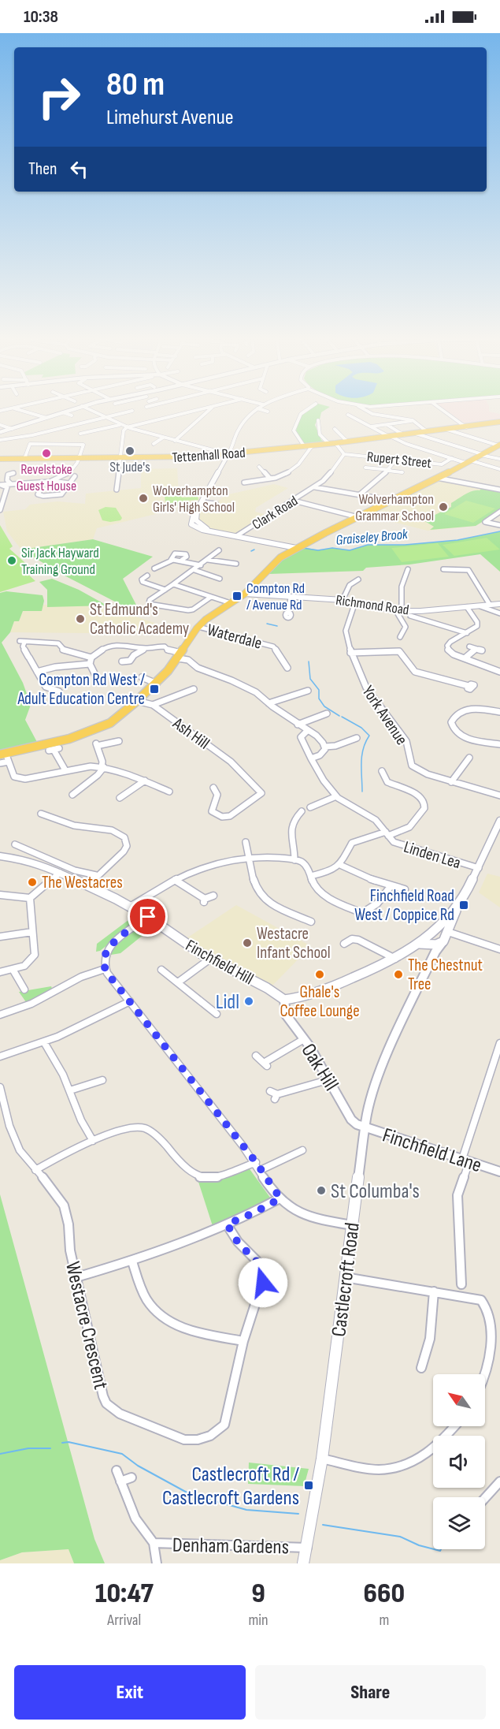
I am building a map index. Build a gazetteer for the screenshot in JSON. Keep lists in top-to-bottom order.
{
  "streets": {
    "highway": ["Tettenhall Road"],
    "main road": ["Finchfield Hill"],
    "street": [
      "Rupert Street",
      "Clark Road",
      "Richmond Road",
      "Waterdale",
      "York Avenue",
      "Ash Hill",
      "Linden Lea",
      "Oak Hill",
      "Finchfield Lane",
      "Castlecroft Road",
      "Westacre Crescent",
      "Denham Gardens"
    ]
  },
  "crossings": [
    ["Rupert Street", "Clark Road"],
    ["Richmond Road", "York Avenue"],
    ["Finchfield Hill", "Oak Hill"],
    ["Oak Hill", "Finchfield Lane"],
    ["Oak Hill", "Castlecroft Road"],
    ["Finchfield Lane", "Castlecroft Road"],
    ["Castlecroft Road", "Denham Gardens"]
  ],
  "water": ["Graiseley Brook"],
  "places": {
    "other": [
      "St Jude's",
      "Revelstoke Guest House",
      "Wolverhampton Girls' High School",
      "Wolverhampton Grammar School",
      "Sir Jack Hayward Training Ground",
      "St Edmund's Catholic Academy",
      "The Westacres",
      "Westacre Infant School",
      "Ghale's Coffee Lounge",
      "The Chestnut Tree",
      "Lidl",
      "St Columba's"
    ],
    "transit": [
      "Compton Rd / Avenue Rd",
      "Compton Rd West / Adult Education Centre",
      "Finchfield Road West / Coppice Rd",
      "Castlecroft Rd / Castlecroft Gardens"
    ]
  },
  "north": "top left",
  "page": {
    "status": "10:38",
    "turn": ["80 m", "Limehurst Avenue"],
    "then": "Then",
    "eta": [
      "10:47",
      "Arrival",
      "9",
      "min",
      "660",
      "m"
    ],
    "buttons": ["Exit", "Share"]
  }
}
